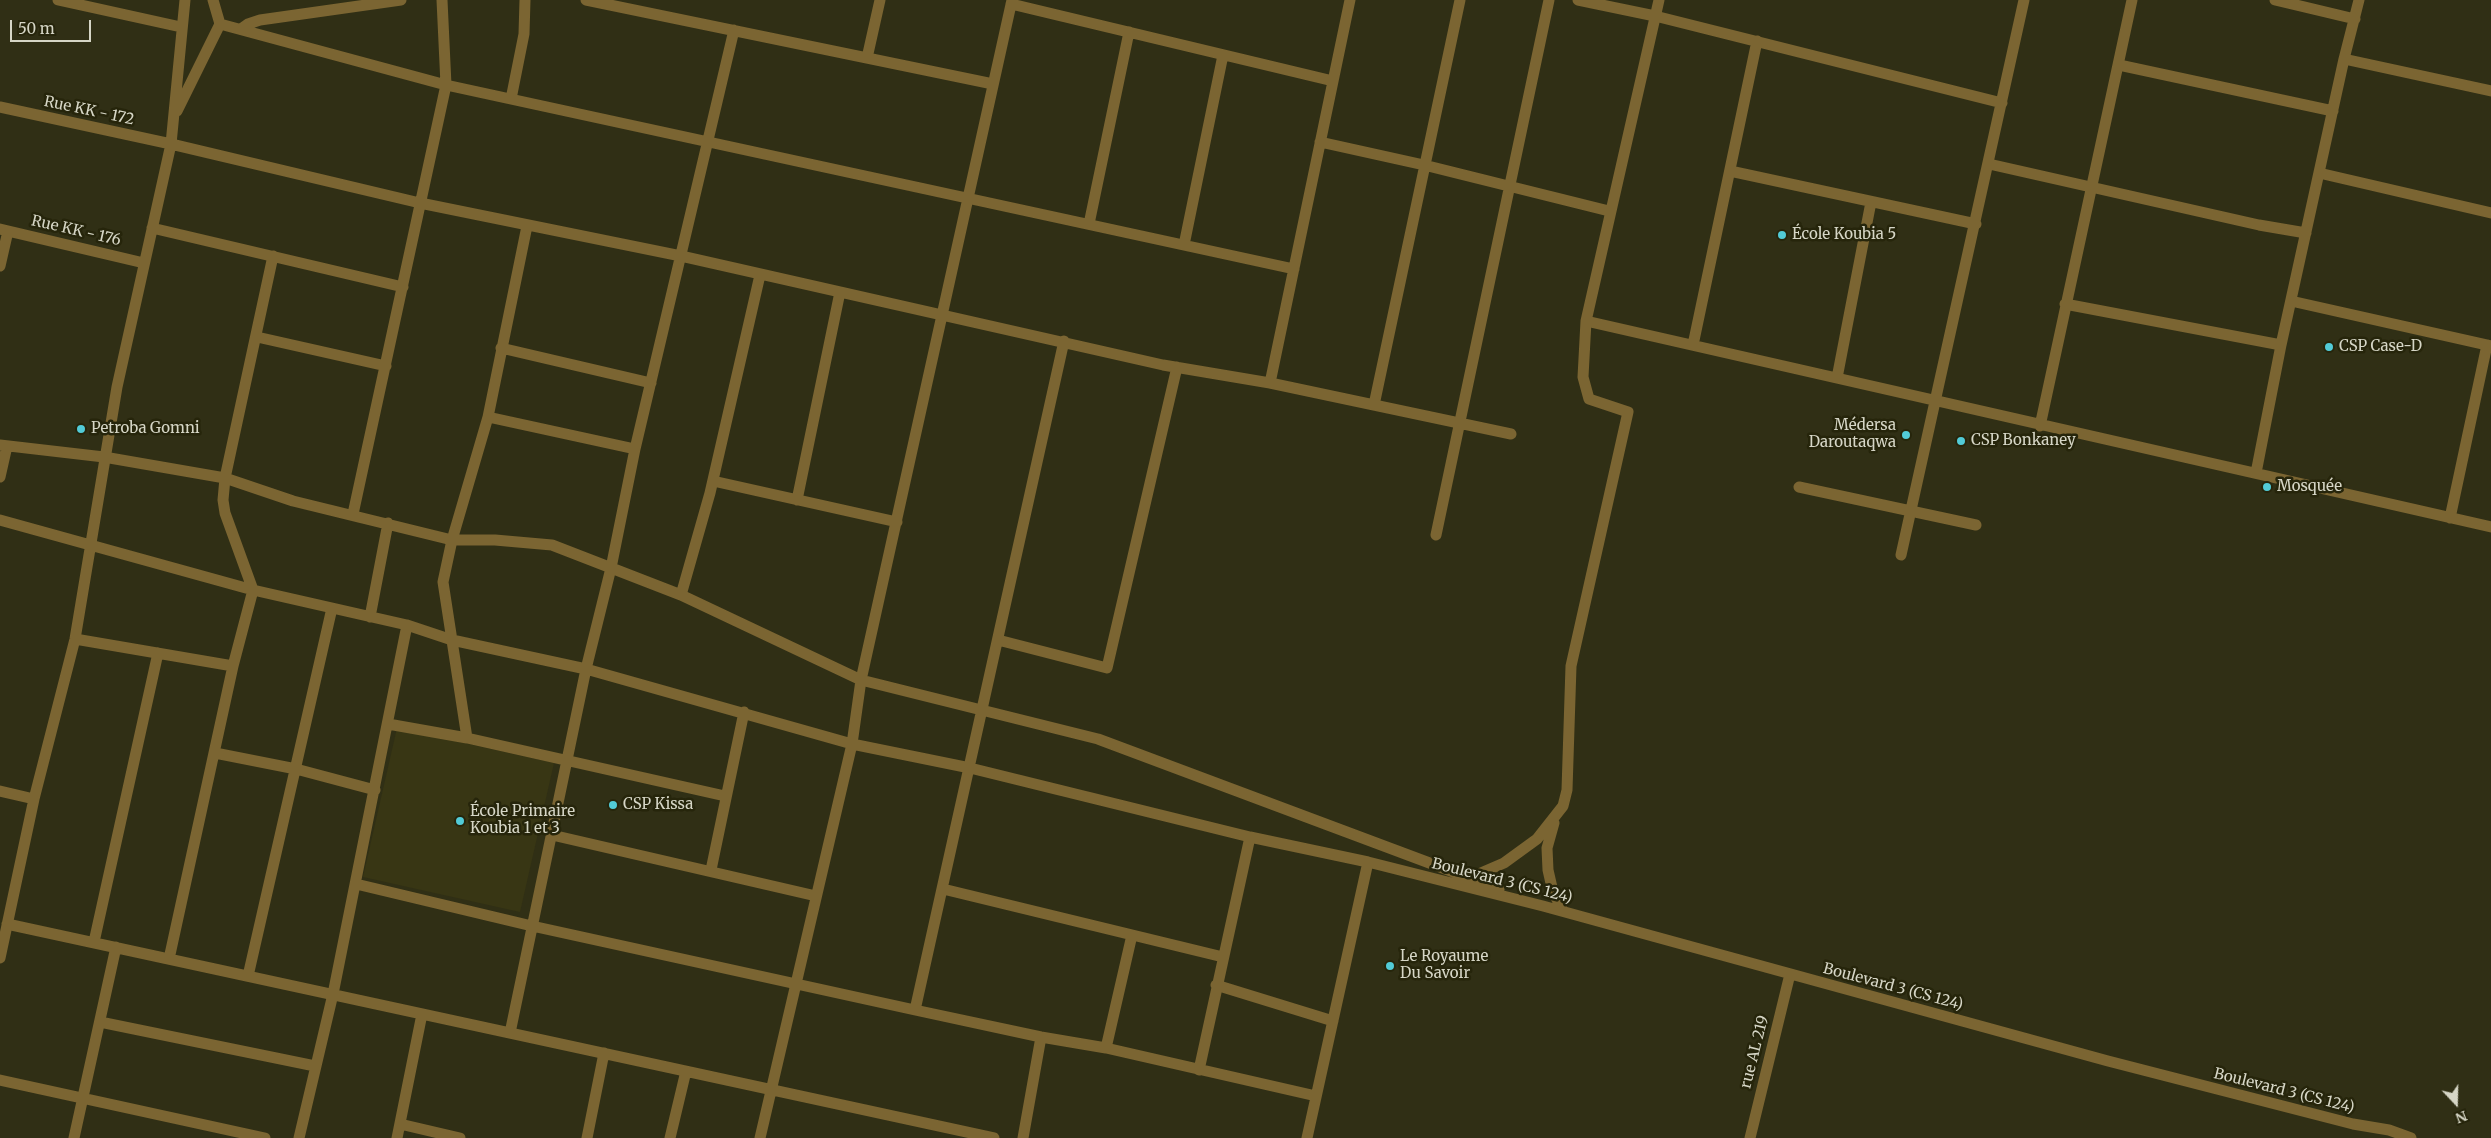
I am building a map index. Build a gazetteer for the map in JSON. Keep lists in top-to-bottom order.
{
  "streets": {
    "street": [
      "Rue KK - 172",
      "Rue KK - 176",
      "Boulevard 3 (CS 124)",
      "rue AL 219"
    ]
  },
  "crossings": [
    ["Boulevard 3 (CS 124)", "rue AL 219"]
  ],
  "places": [
    "École Koubia 5",
    "CSP Case-D",
    "Petroba Gomni",
    "Médersa Daroutaqwa",
    "CSP Bonkaney",
    "Mosquée",
    "CSP Kissa",
    "École Primaire Koubia 1 et 3",
    "Le Royaume Du Savoir"
  ],
  "scale_bar": "50 m",
  "north": "bottom"
}
